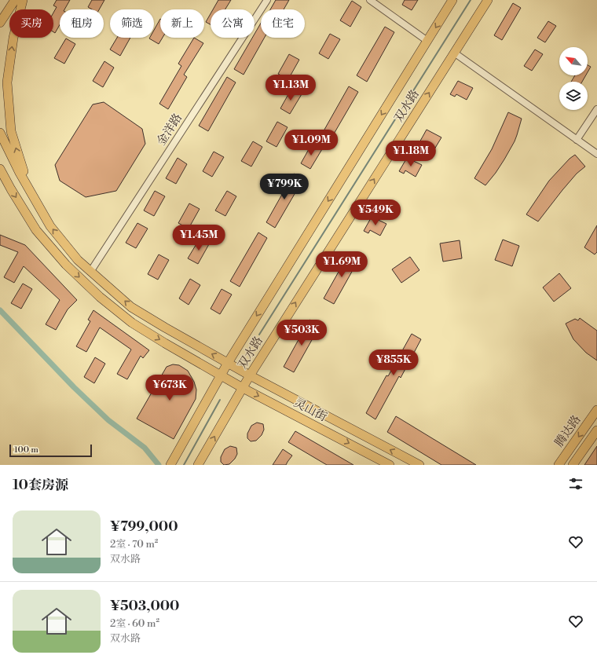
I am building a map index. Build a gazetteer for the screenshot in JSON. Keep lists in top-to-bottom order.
{
  "streets": {
    "main road": ["双水路", "灵山街", "腾达路"],
    "street": ["金洋路"]
  },
  "crossings": [
    ["双水路", "灵山街"],
    ["金洋路", "灵山街"]
  ],
  "scale_bar": "100 m",
  "north": "top left",
  "page": {
    "chip": [
      "买房",
      "租房",
      "筛选",
      "新上",
      "公寓",
      "住宅"
    ],
    "price": [
      "¥1.13M",
      "¥1.09M",
      "¥1.18M",
      "¥799K",
      "¥549K",
      "¥1.45M",
      "¥1.69M",
      "¥503K",
      "¥855K",
      "¥673K"
    ],
    "scale": "100 m",
    "heading": "10套房源",
    "list": [
      {
        "name": "¥799,000",
        "note": "2室 · 70 m² · 双水路"
      },
      {
        "name": "¥503,000",
        "note": "2室 · 60 m² · 双水路"
      }
    ]
  }
}
